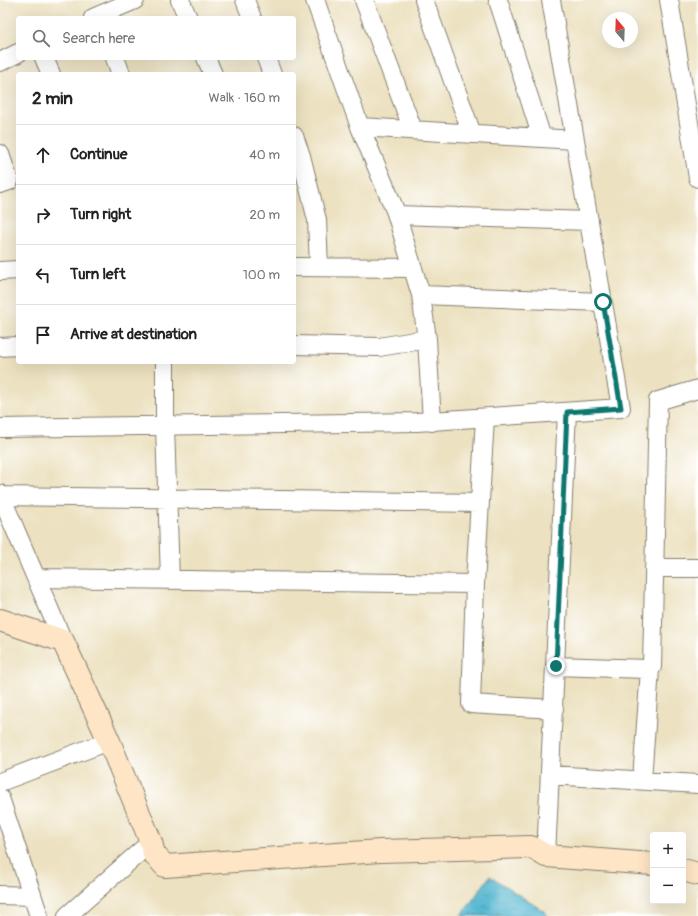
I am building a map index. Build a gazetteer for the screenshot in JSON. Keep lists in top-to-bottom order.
{
  "north": "top",
  "page": {
    "search": "Search here",
    "heading": ["2 min", "Walk · 160 m"],
    "list": [
      ["Continue", "40 m"],
      ["Turn right", "20 m"],
      ["Turn left", "100 m"],
      "Arrive at destination"
    ],
    "map_buttons": ["+", "−"]
  }
}
